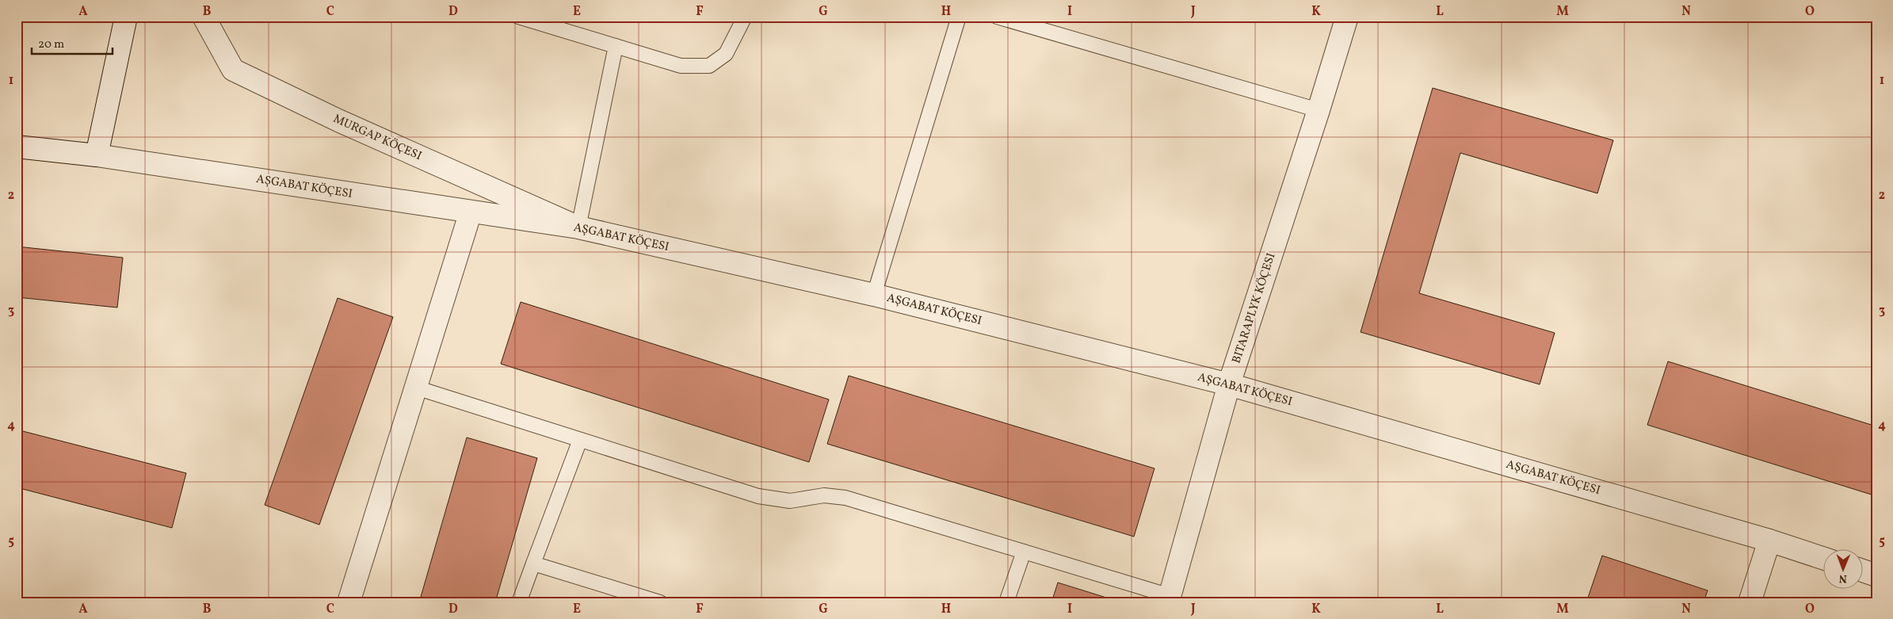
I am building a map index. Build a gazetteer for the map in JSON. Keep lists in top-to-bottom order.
{
  "streets": {
    "street": ["MURGAP KÖÇESI", "AŞGABAT KÖÇESI", "BITARAPLYK KÖÇESI"]
  },
  "crossings": [
    ["MURGAP KÖÇESI", "AŞGABAT KÖÇESI"],
    ["AŞGABAT KÖÇESI", "BITARAPLYK KÖÇESI"]
  ],
  "scale_bar": "20 m",
  "north": "bottom",
  "grid": {
    "columns": [
      "A",
      "B",
      "C",
      "D",
      "E",
      "F",
      "G",
      "H",
      "I",
      "J",
      "K",
      "L",
      "M",
      "N",
      "O"
    ],
    "rows": [
      "1",
      "2",
      "3",
      "4",
      "5"
    ]
  }
}
